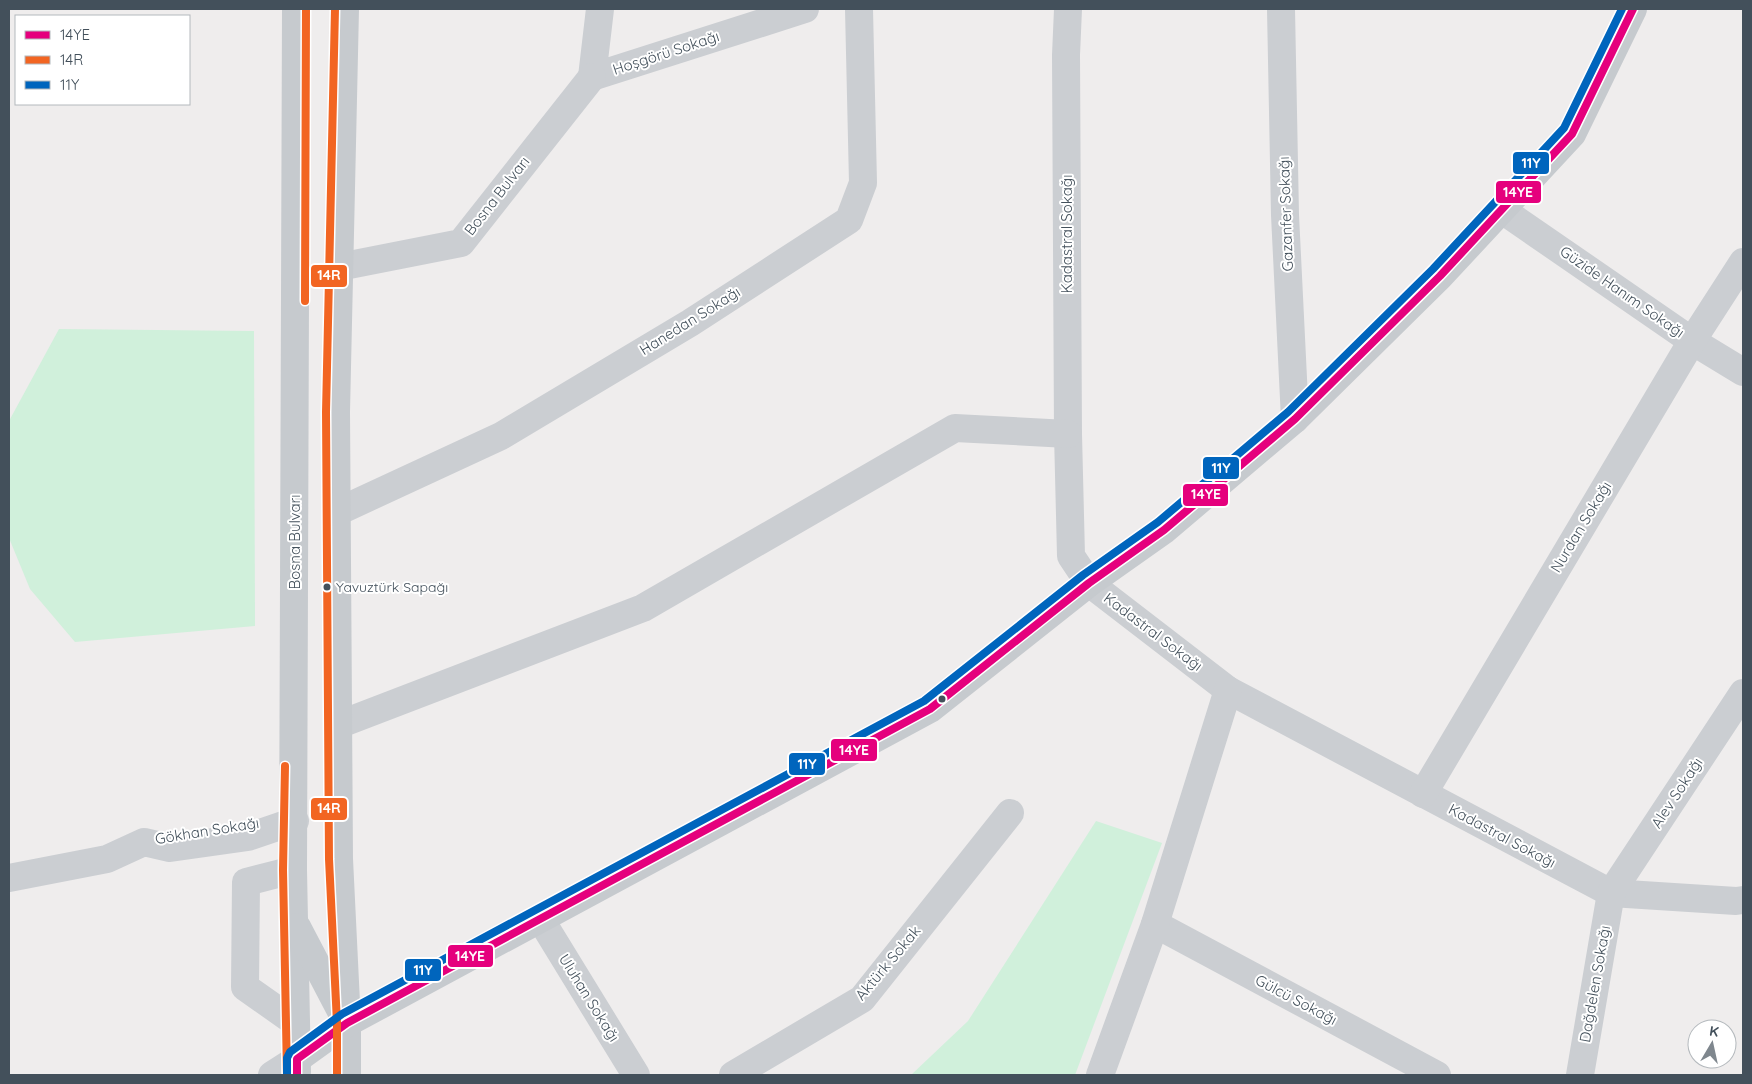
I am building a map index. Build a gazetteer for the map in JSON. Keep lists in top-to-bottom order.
{
  "streets": {
    "main road": ["Bosna Bulvarı"],
    "street": [
      "Hoşgörü Sokağı",
      "Gazanfer Sokağı",
      "Kadastral Sokağı",
      "Güzide Hanım Sokağı",
      "Hanedan Sokağı",
      "Nurdan Sokağı",
      "Alev Sokağı",
      "Gökhan Sokağı",
      "Aktürk Sokak",
      "Dağdelen Sokağı",
      "Uluhan Sokağı",
      "Gülcü Sokağı"
    ]
  },
  "crossings": [
    ["Hoşgörü Sokağı", "Bosna Bulvarı"],
    ["Bosna Bulvarı", "Gökhan Sokağı"],
    ["Kadastral Sokağı", "Nurdan Sokağı"],
    ["Kadastral Sokağı", "Alev Sokağı"],
    ["Kadastral Sokağı", "Dağdelen Sokağı"],
    ["Güzide Hanım Sokağı", "Nurdan Sokağı"],
    ["Alev Sokağı", "Dağdelen Sokağı"]
  ],
  "places": ["Yavuztürk Sapağı"],
  "lines": ["transit line 14YE", "transit line 14R", "transit line 11Y"],
  "legend": ["14YE", "14R", "11Y"],
  "north": "top"
}
